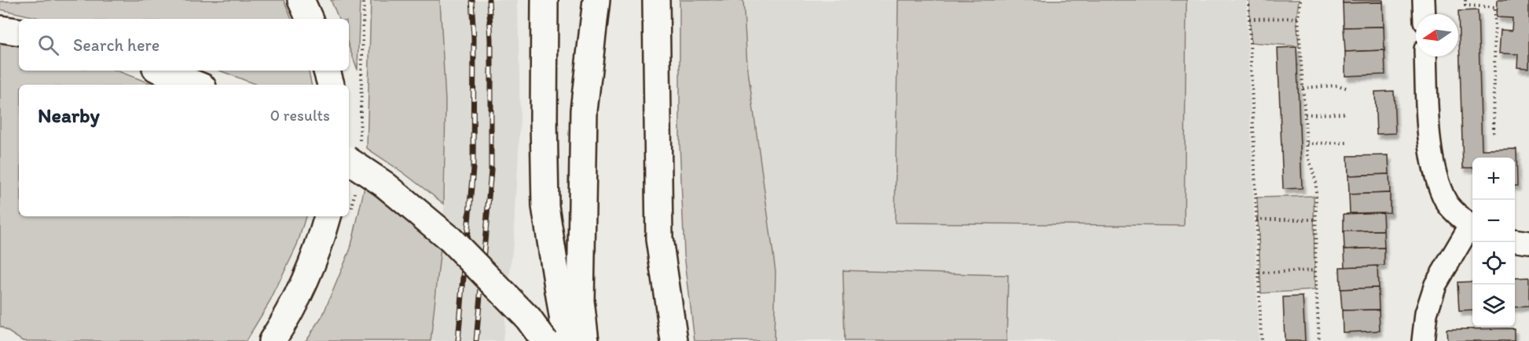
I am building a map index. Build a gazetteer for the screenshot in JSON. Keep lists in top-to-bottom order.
{
  "north": "left",
  "page": {
    "search": "Search here",
    "heading": ["Nearby", "0 results"],
    "map_buttons": ["+", "−"]
  }
}
